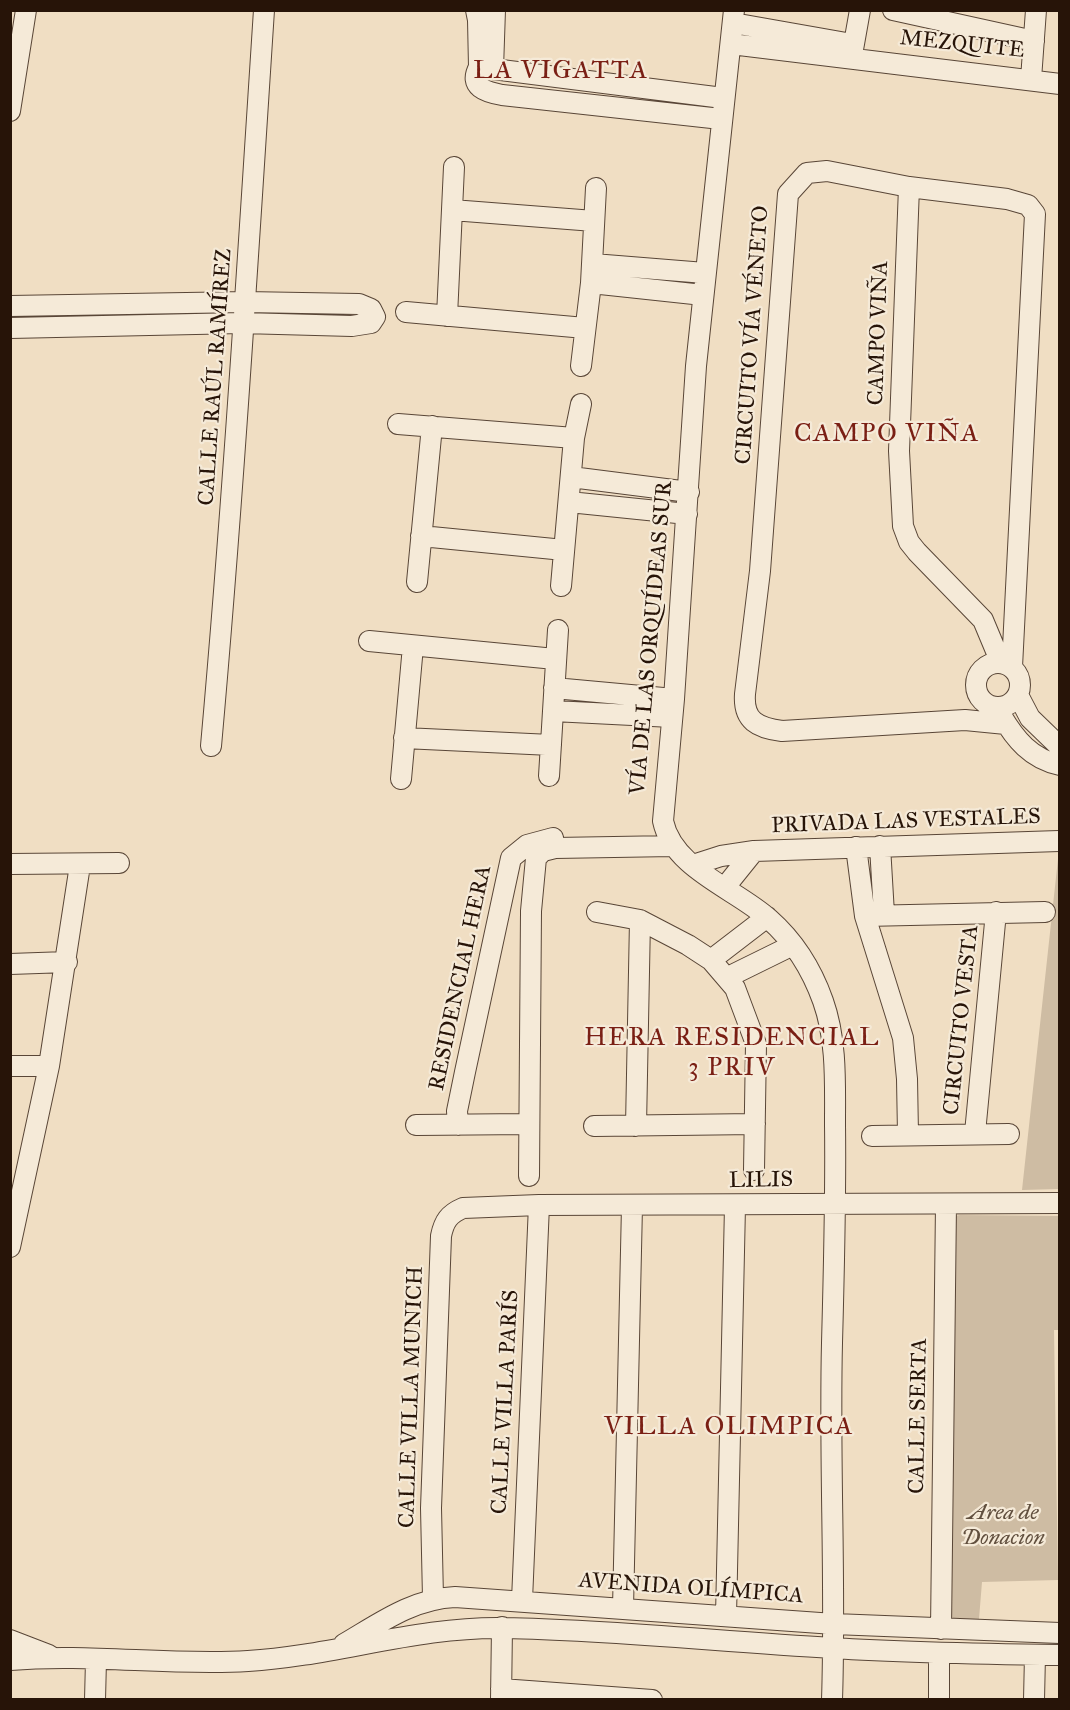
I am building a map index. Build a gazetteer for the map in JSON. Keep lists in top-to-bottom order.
{
  "streets": {
    "street": [
      "MEZQUITE",
      "CAMPO VIÑA",
      "CIRCUITO VÍA VÉNETO",
      "CALLE RAÚL RAMÍREZ",
      "VÍA DE LAS ORQUÍDEAS SUR",
      "PRIVADA LAS VESTALES",
      "RESIDENCIAL HERA",
      "CIRCUITO VESTA",
      "LILIS",
      "CALLE VILLA MUNICH",
      "CALLE VILLA PARÍS",
      "CALLE SERTA",
      "AVENIDA OLÍMPICA"
    ]
  },
  "crossings": [
    ["MEZQUITE", "VÍA DE LAS ORQUÍDEAS SUR"],
    ["CAMPO VIÑA", "CIRCUITO VÍA VÉNETO"],
    ["VÍA DE LAS ORQUÍDEAS SUR", "RESIDENCIAL HERA"],
    ["PRIVADA LAS VESTALES", "CIRCUITO VESTA"],
    ["LILIS", "CALLE VILLA MUNICH"],
    ["LILIS", "CALLE VILLA PARÍS"],
    ["LILIS", "CALLE SERTA"],
    ["CALLE VILLA MUNICH", "AVENIDA OLÍMPICA"],
    ["CALLE VILLA PARÍS", "AVENIDA OLÍMPICA"],
    ["CALLE SERTA", "AVENIDA OLÍMPICA"]
  ],
  "districts": [
    "LA VIGATTA",
    "CAMPO VIÑA",
    "HERA RESIDENCIAL 3 PRIV",
    "VILLA OLIMPICA"
  ],
  "parks": ["Area de Donacion"]
}
